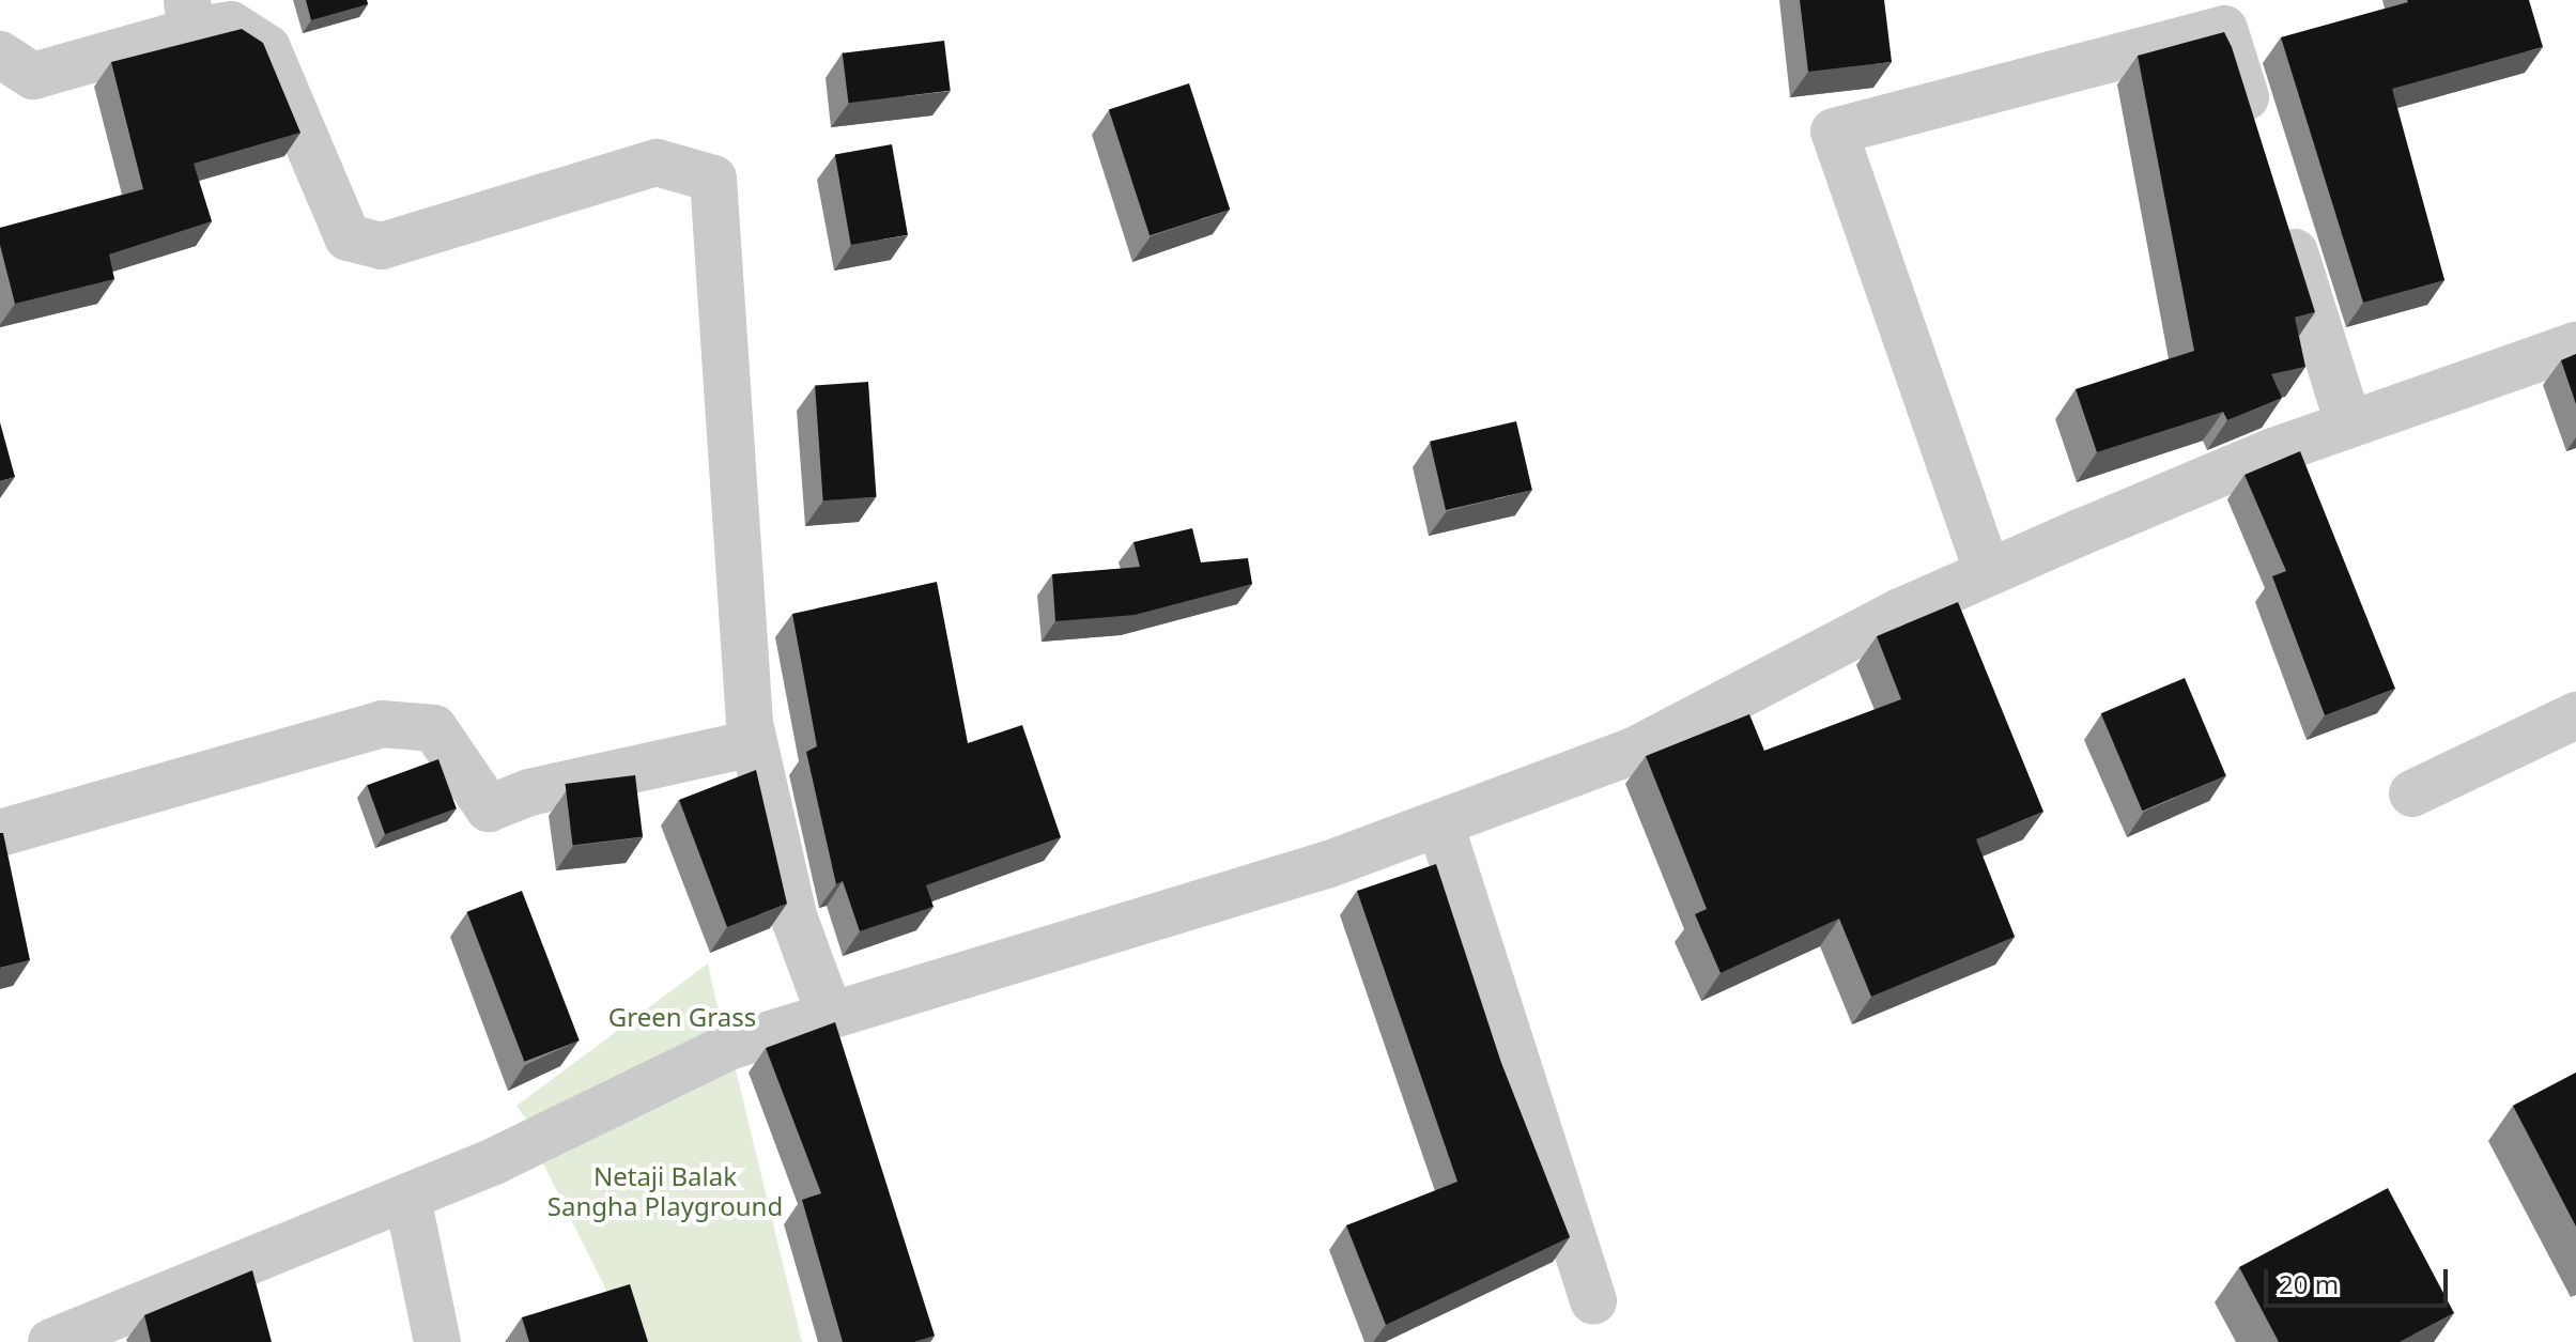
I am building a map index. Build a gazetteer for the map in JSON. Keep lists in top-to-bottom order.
{
  "parks": ["Green Grass", "Netaji Balak Sangha Playground"],
  "scale_bar": "20 m"
}
